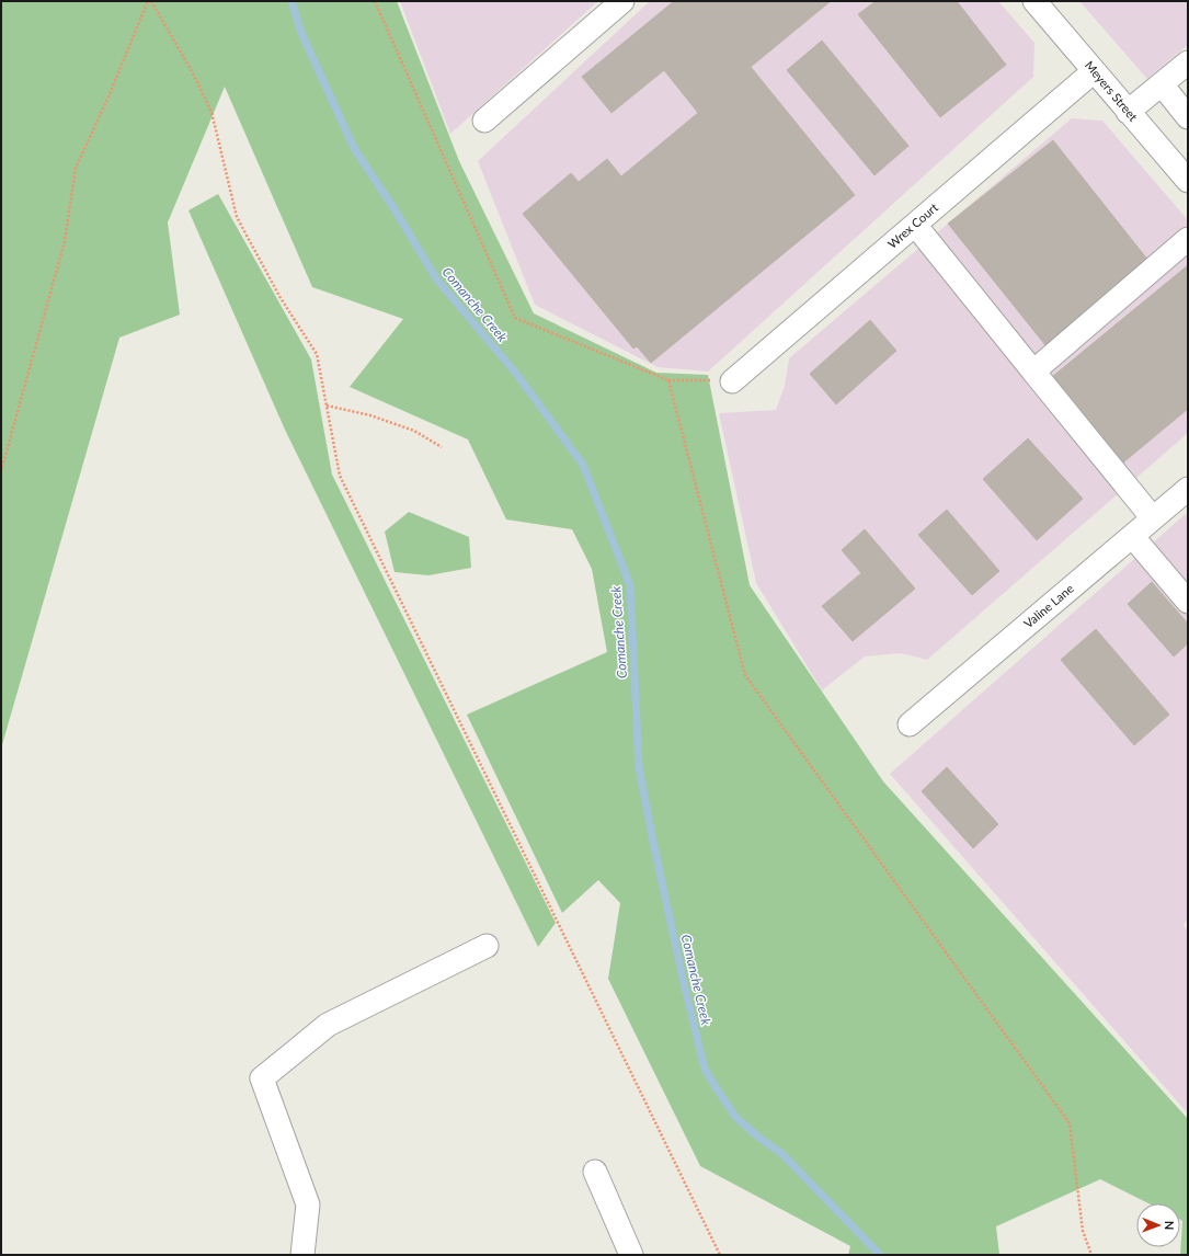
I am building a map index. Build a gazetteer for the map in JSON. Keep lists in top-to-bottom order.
{
  "streets": {
    "street": ["Meyers Street", "Wrex Court", "Valine Lane"]
  },
  "crossings": [
    ["Meyers Street", "Wrex Court"]
  ],
  "water": ["Comanche Creek"],
  "north": "right"
}
